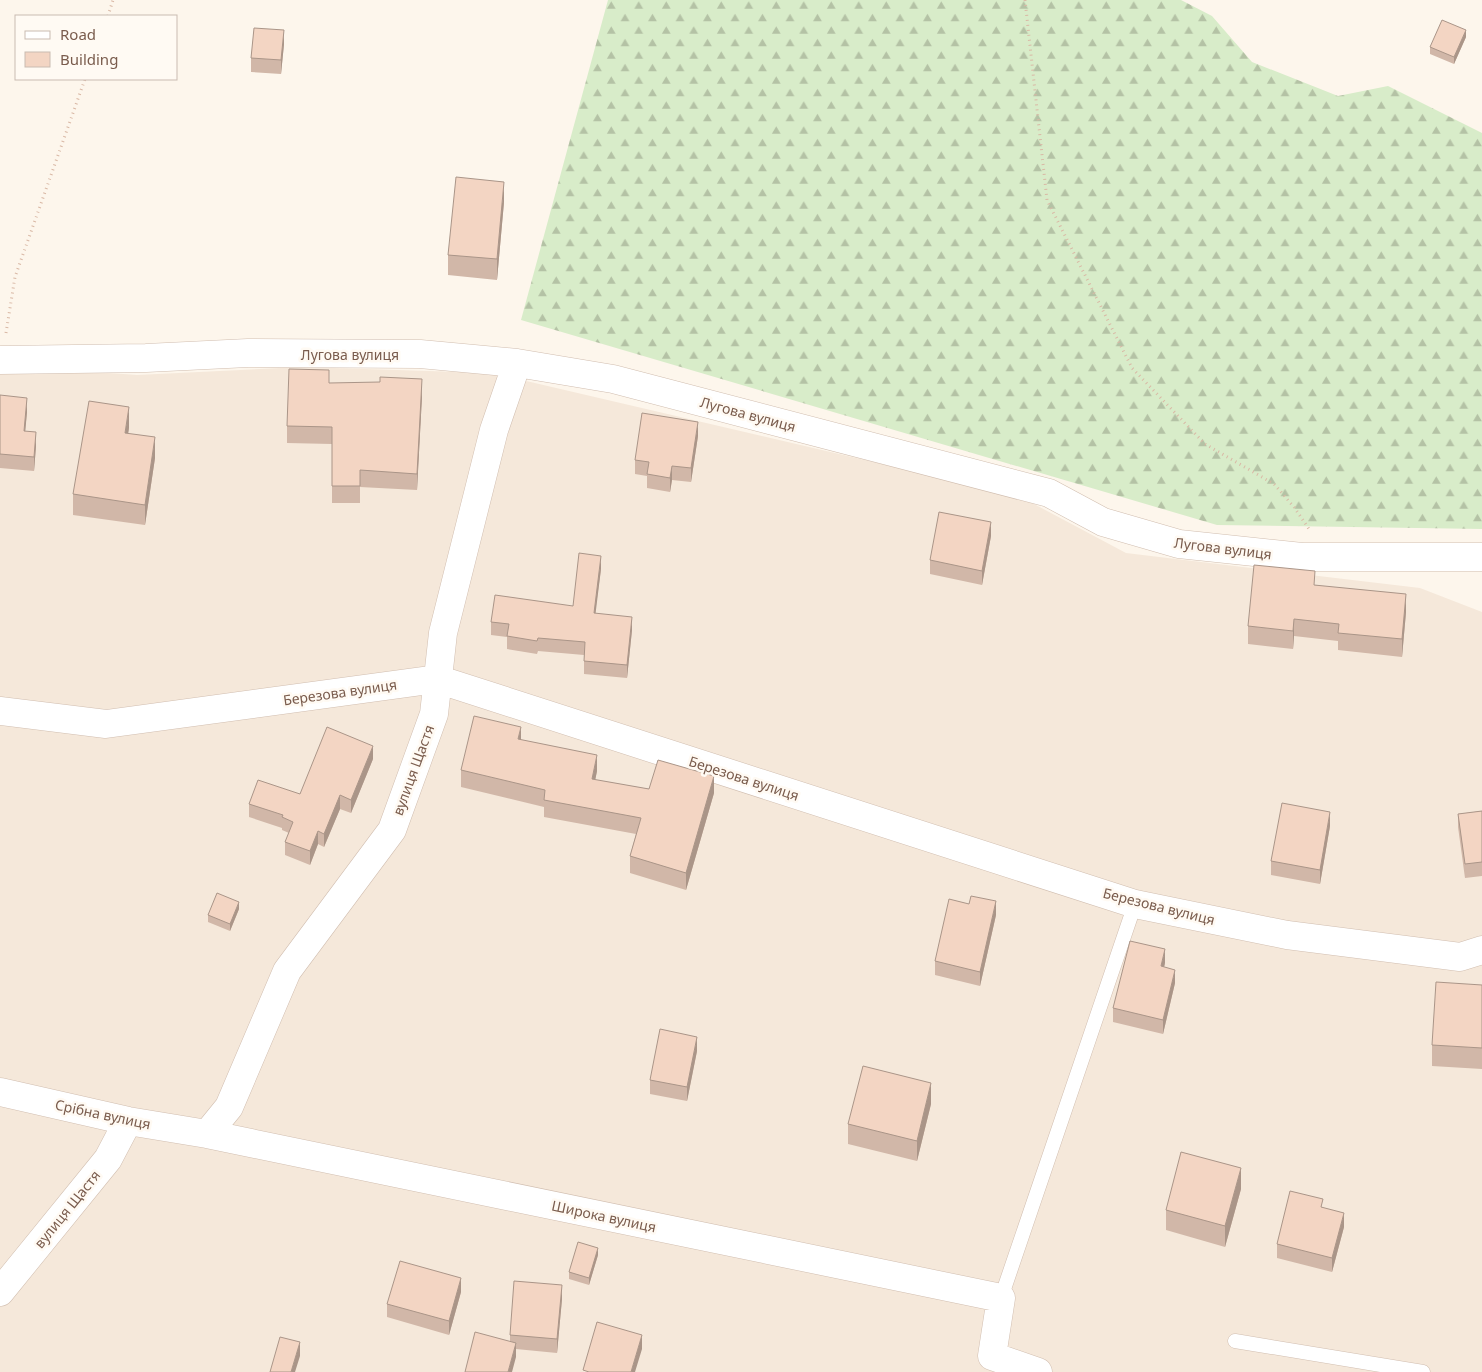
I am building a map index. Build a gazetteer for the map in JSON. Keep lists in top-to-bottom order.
{
  "streets": {
    "street": [
      "Лугова вулиця",
      "Березова вулиця",
      "вулиця Щастя",
      "Срібна вулиця",
      "Широка вулиця"
    ]
  },
  "crossings": [
    ["Лугова вулиця", "вулиця Щастя"],
    ["Березова вулиця", "вулиця Щастя"],
    ["вулиця Щастя", "Срібна вулиця"],
    ["вулиця Щастя", "Широка вулиця"],
    ["Срібна вулиця", "Широка вулиця"]
  ],
  "legend": ["Road", "Building"]
}
